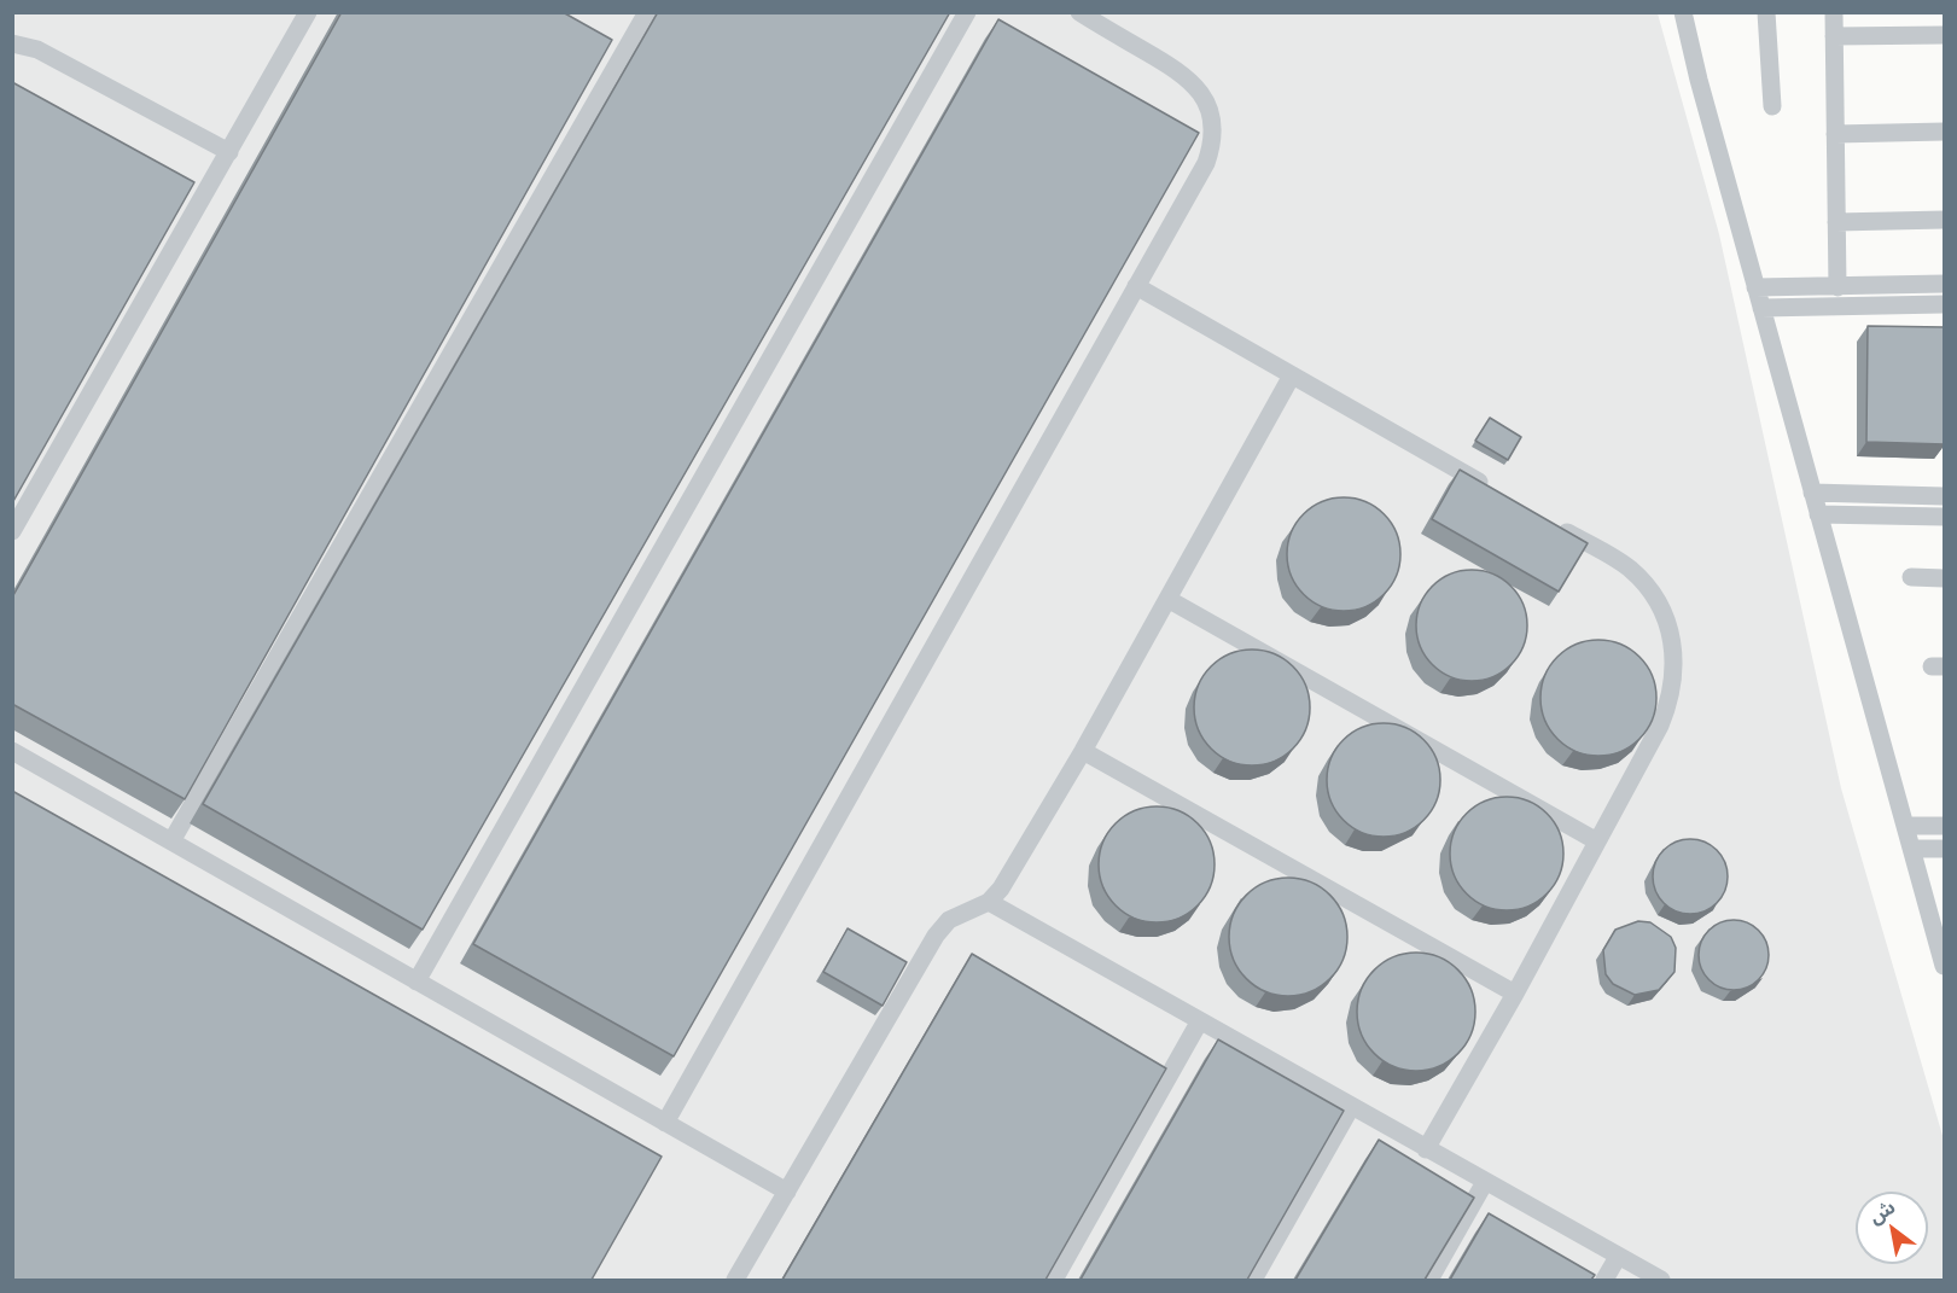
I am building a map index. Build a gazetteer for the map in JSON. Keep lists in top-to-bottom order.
{
  "north": "top left"
}
